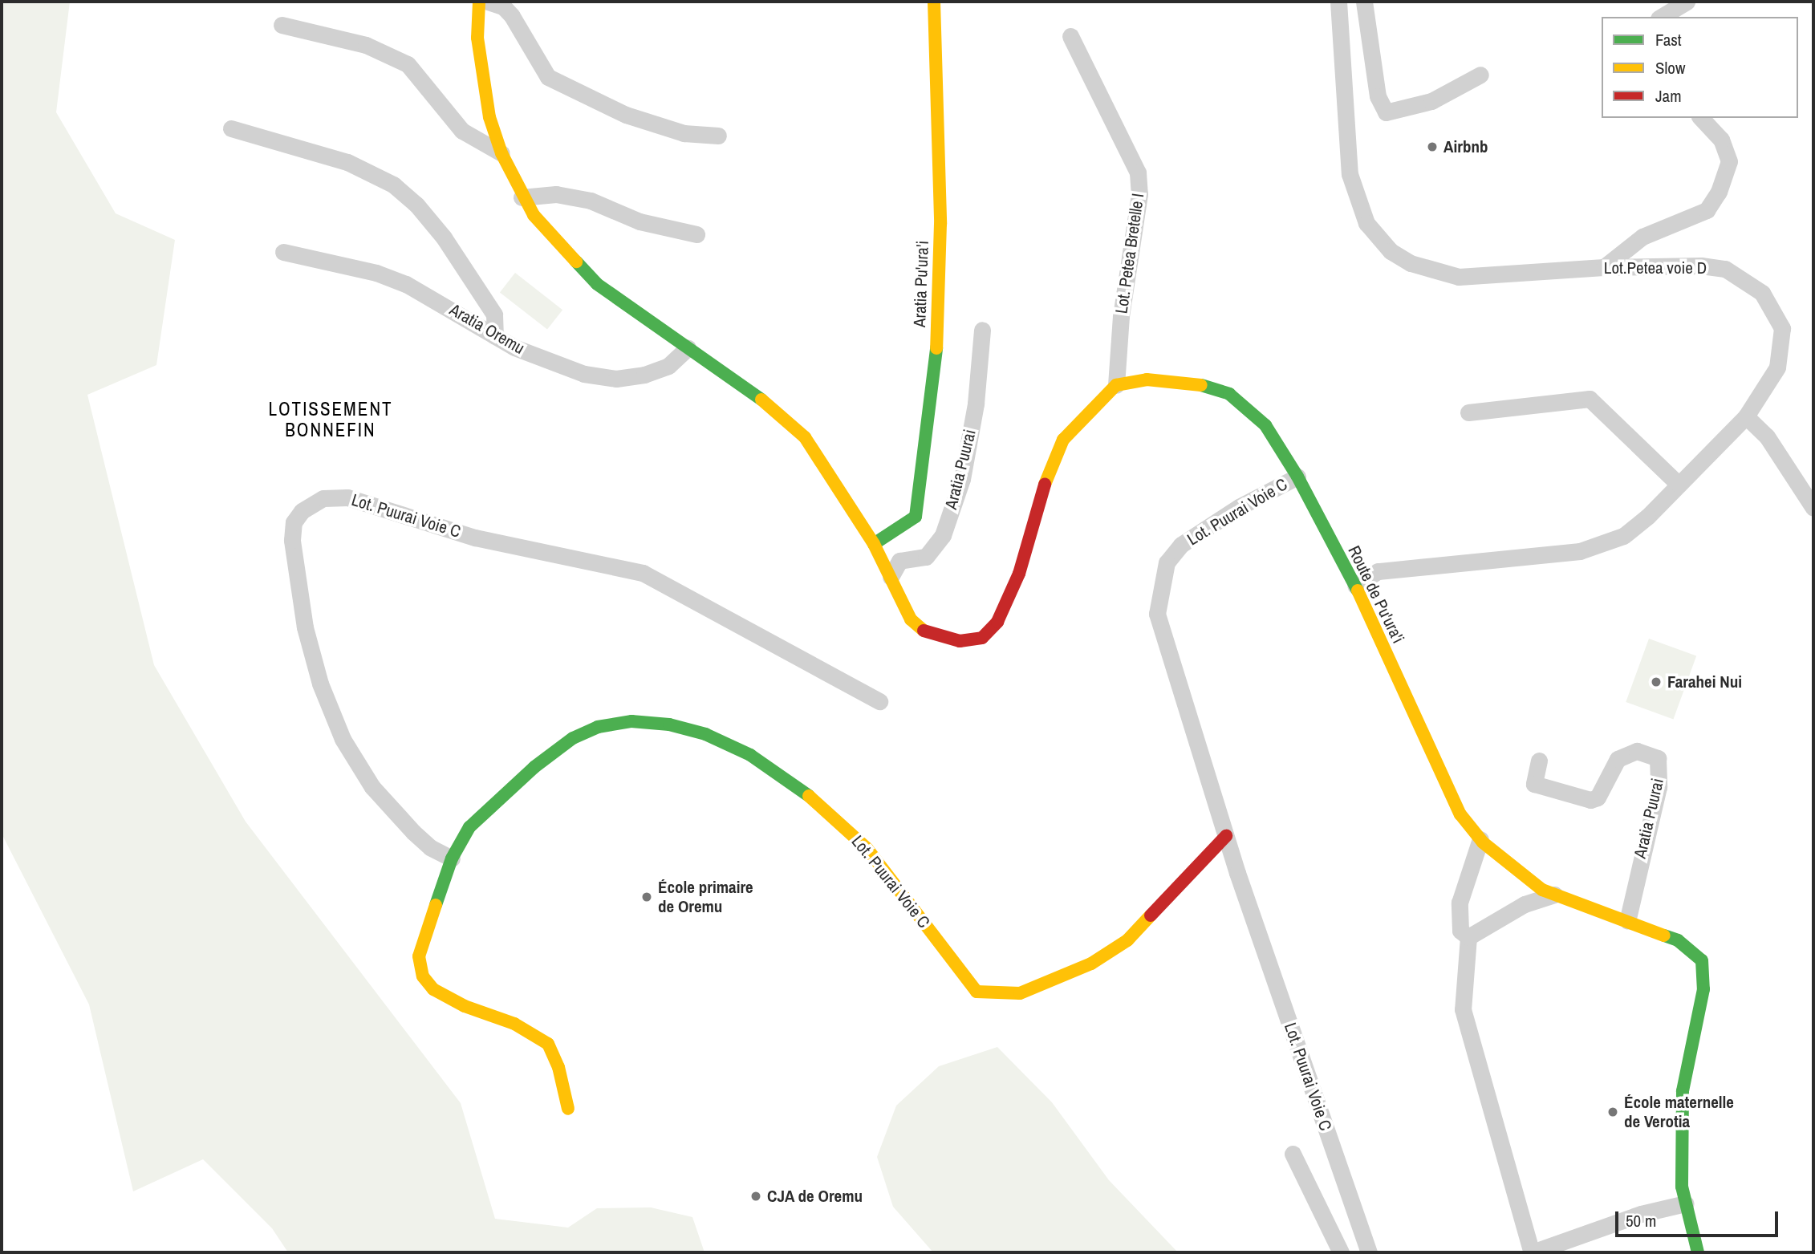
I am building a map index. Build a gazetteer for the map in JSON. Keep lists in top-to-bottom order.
{
  "streets": {
    "main road": ["Aratia Pu'ura'i", "Lot. Puurai Voie C", "Route de Pu'ura'i"],
    "street": [
      "Lot. Petea Bretelle I",
      "Lot.Petea voie D",
      "Aratia Oremu",
      "Aratia Puurai"
    ]
  },
  "crossings": [
    ["Lot. Petea Bretelle I", "Route de Pu'ura'i"],
    ["Lot.Petea voie D", "Route de Pu'ura'i"],
    ["Aratia Puurai", "Route de Pu'ura'i"],
    ["Lot. Puurai Voie C", "Route de Pu'ura'i"]
  ],
  "districts": ["LOTISSEMENT BONNEFIN"],
  "places": [
    "Airbnb",
    "Farahei Nui",
    "École primaire de Oremu",
    "École maternelle de Verotia",
    "CJA de Oremu"
  ],
  "legend": ["Fast", "Slow", "Jam"],
  "scale_bar": "50 m"
}
